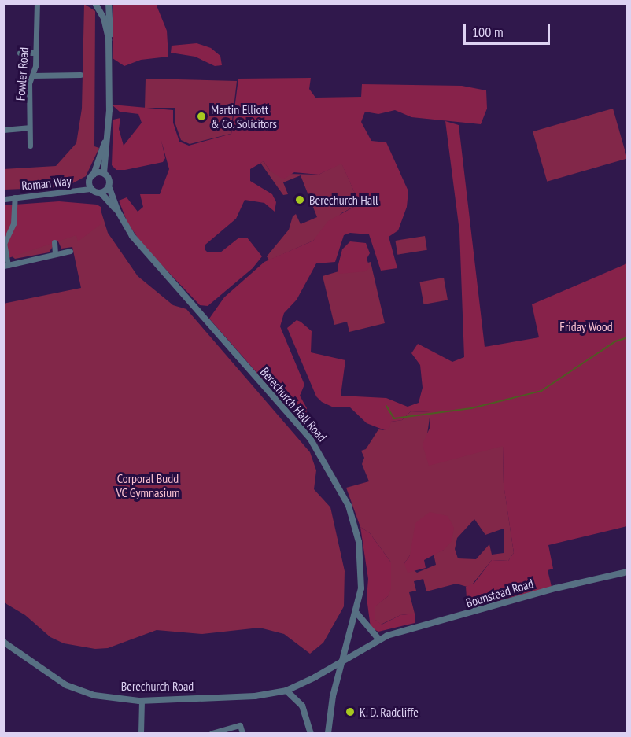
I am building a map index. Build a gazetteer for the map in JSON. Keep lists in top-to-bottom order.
{
  "streets": {
    "street": [
      "Fowler Road",
      "Roman Way",
      "Berechurch Hall Road",
      "Bounstead Road",
      "Berechurch Road"
    ]
  },
  "crossings": [
    ["Roman Way", "Berechurch Hall Road"],
    ["Berechurch Hall Road", "Bounstead Road"],
    ["Berechurch Hall Road", "Berechurch Road"],
    ["Bounstead Road", "Berechurch Road"]
  ],
  "parks": ["Friday Wood", "Corporal Budd VC Gymnasium"],
  "places": ["Martin Elliott & Co. Solicitors", "Berechurch Hall", "K. D. Radcliffe"],
  "scale_bar": "100 m"
}
